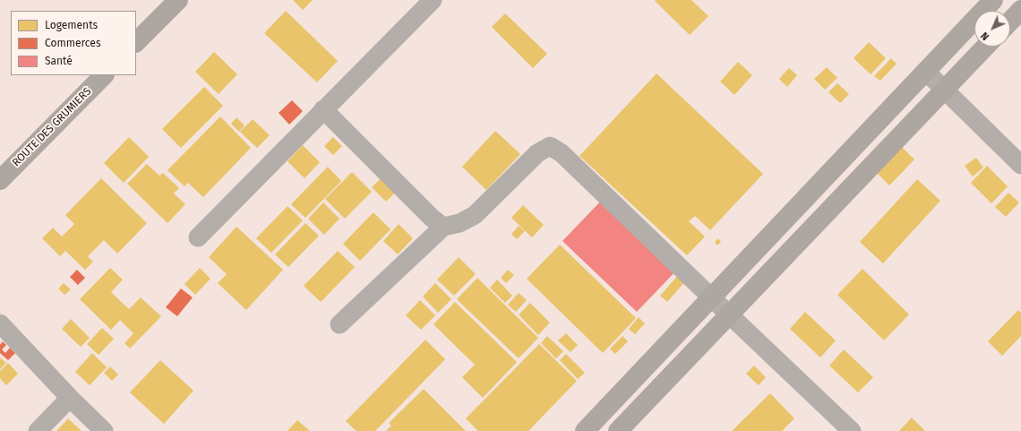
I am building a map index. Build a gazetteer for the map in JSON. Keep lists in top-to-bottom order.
{
  "streets": {
    "main road": ["ROUTE DES GRUMIERS"]
  },
  "legend": ["Logements", "Commerces", "Santé"],
  "north": "bottom left"
}
